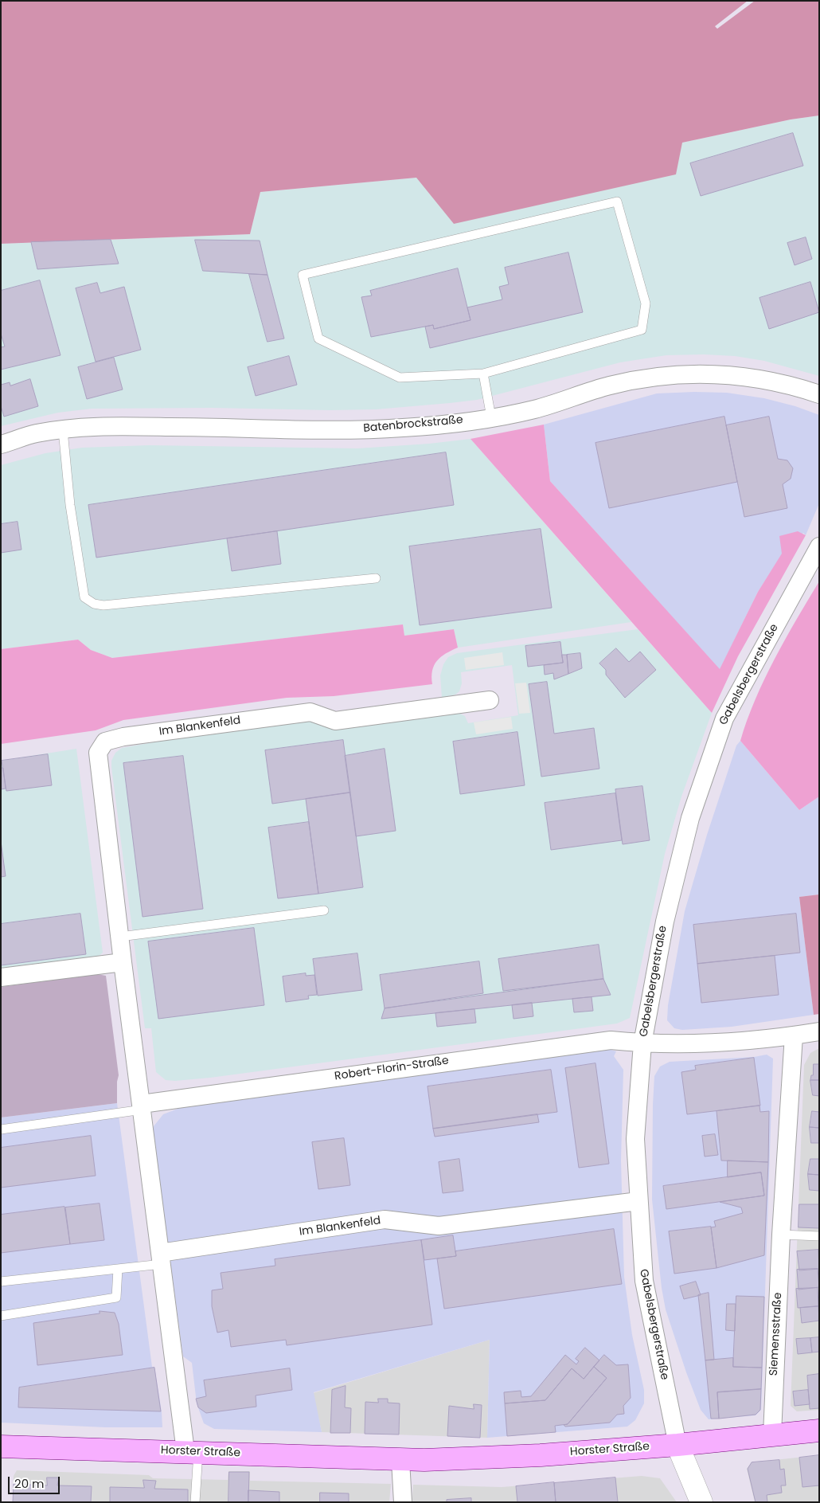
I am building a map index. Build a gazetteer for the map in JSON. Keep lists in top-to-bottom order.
{
  "streets": {
    "main road": ["Horster Straße"],
    "street": [
      "Batenbrockstraße",
      "Gabelsbergerstraße",
      "Im Blankenfeld",
      "Robert-Florin-Straße",
      "Siemensstraße"
    ]
  },
  "crossings": [
    ["Gabelsbergerstraße", "Im Blankenfeld"],
    ["Gabelsbergerstraße", "Robert-Florin-Straße"],
    ["Gabelsbergerstraße", "Horster Straße"],
    ["Im Blankenfeld", "Robert-Florin-Straße"],
    ["Im Blankenfeld", "Horster Straße"],
    ["Siemensstraße", "Horster Straße"]
  ],
  "scale_bar": "20 m"
}
